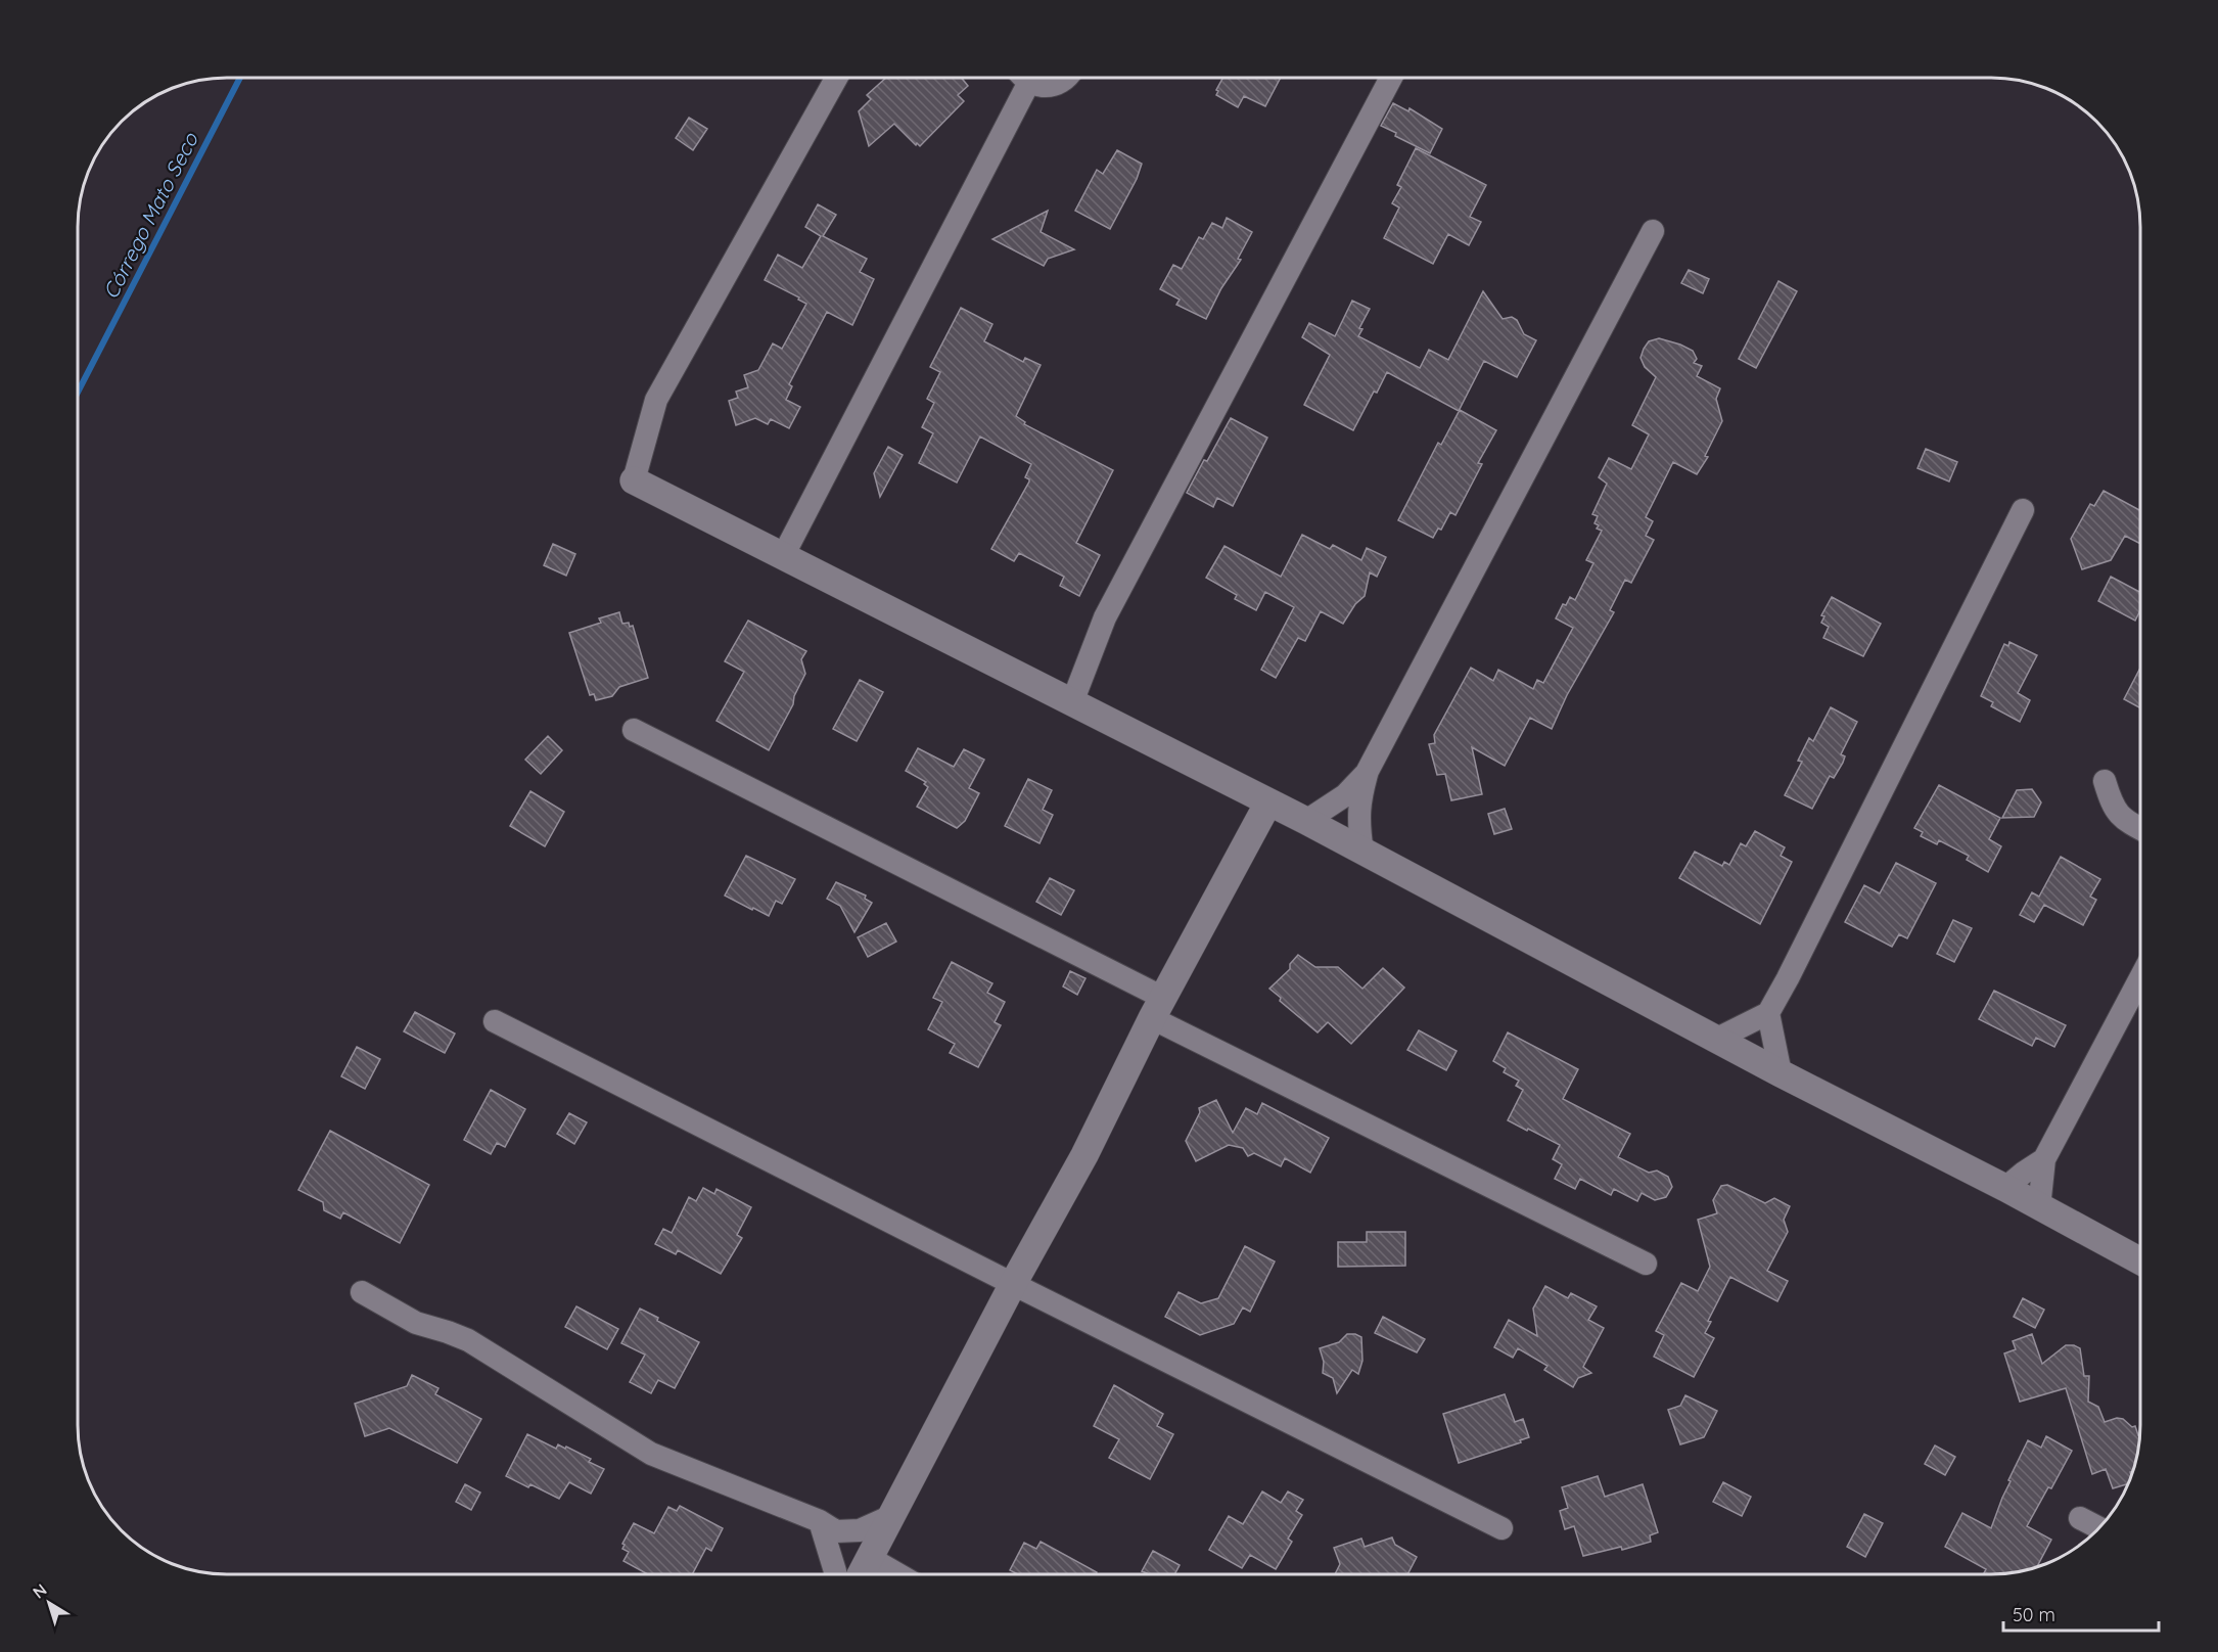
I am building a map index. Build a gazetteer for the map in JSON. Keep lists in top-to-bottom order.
{
  "water": ["Córrego Mato Seco"],
  "scale_bar": "50 m",
  "north": "top left"
}
